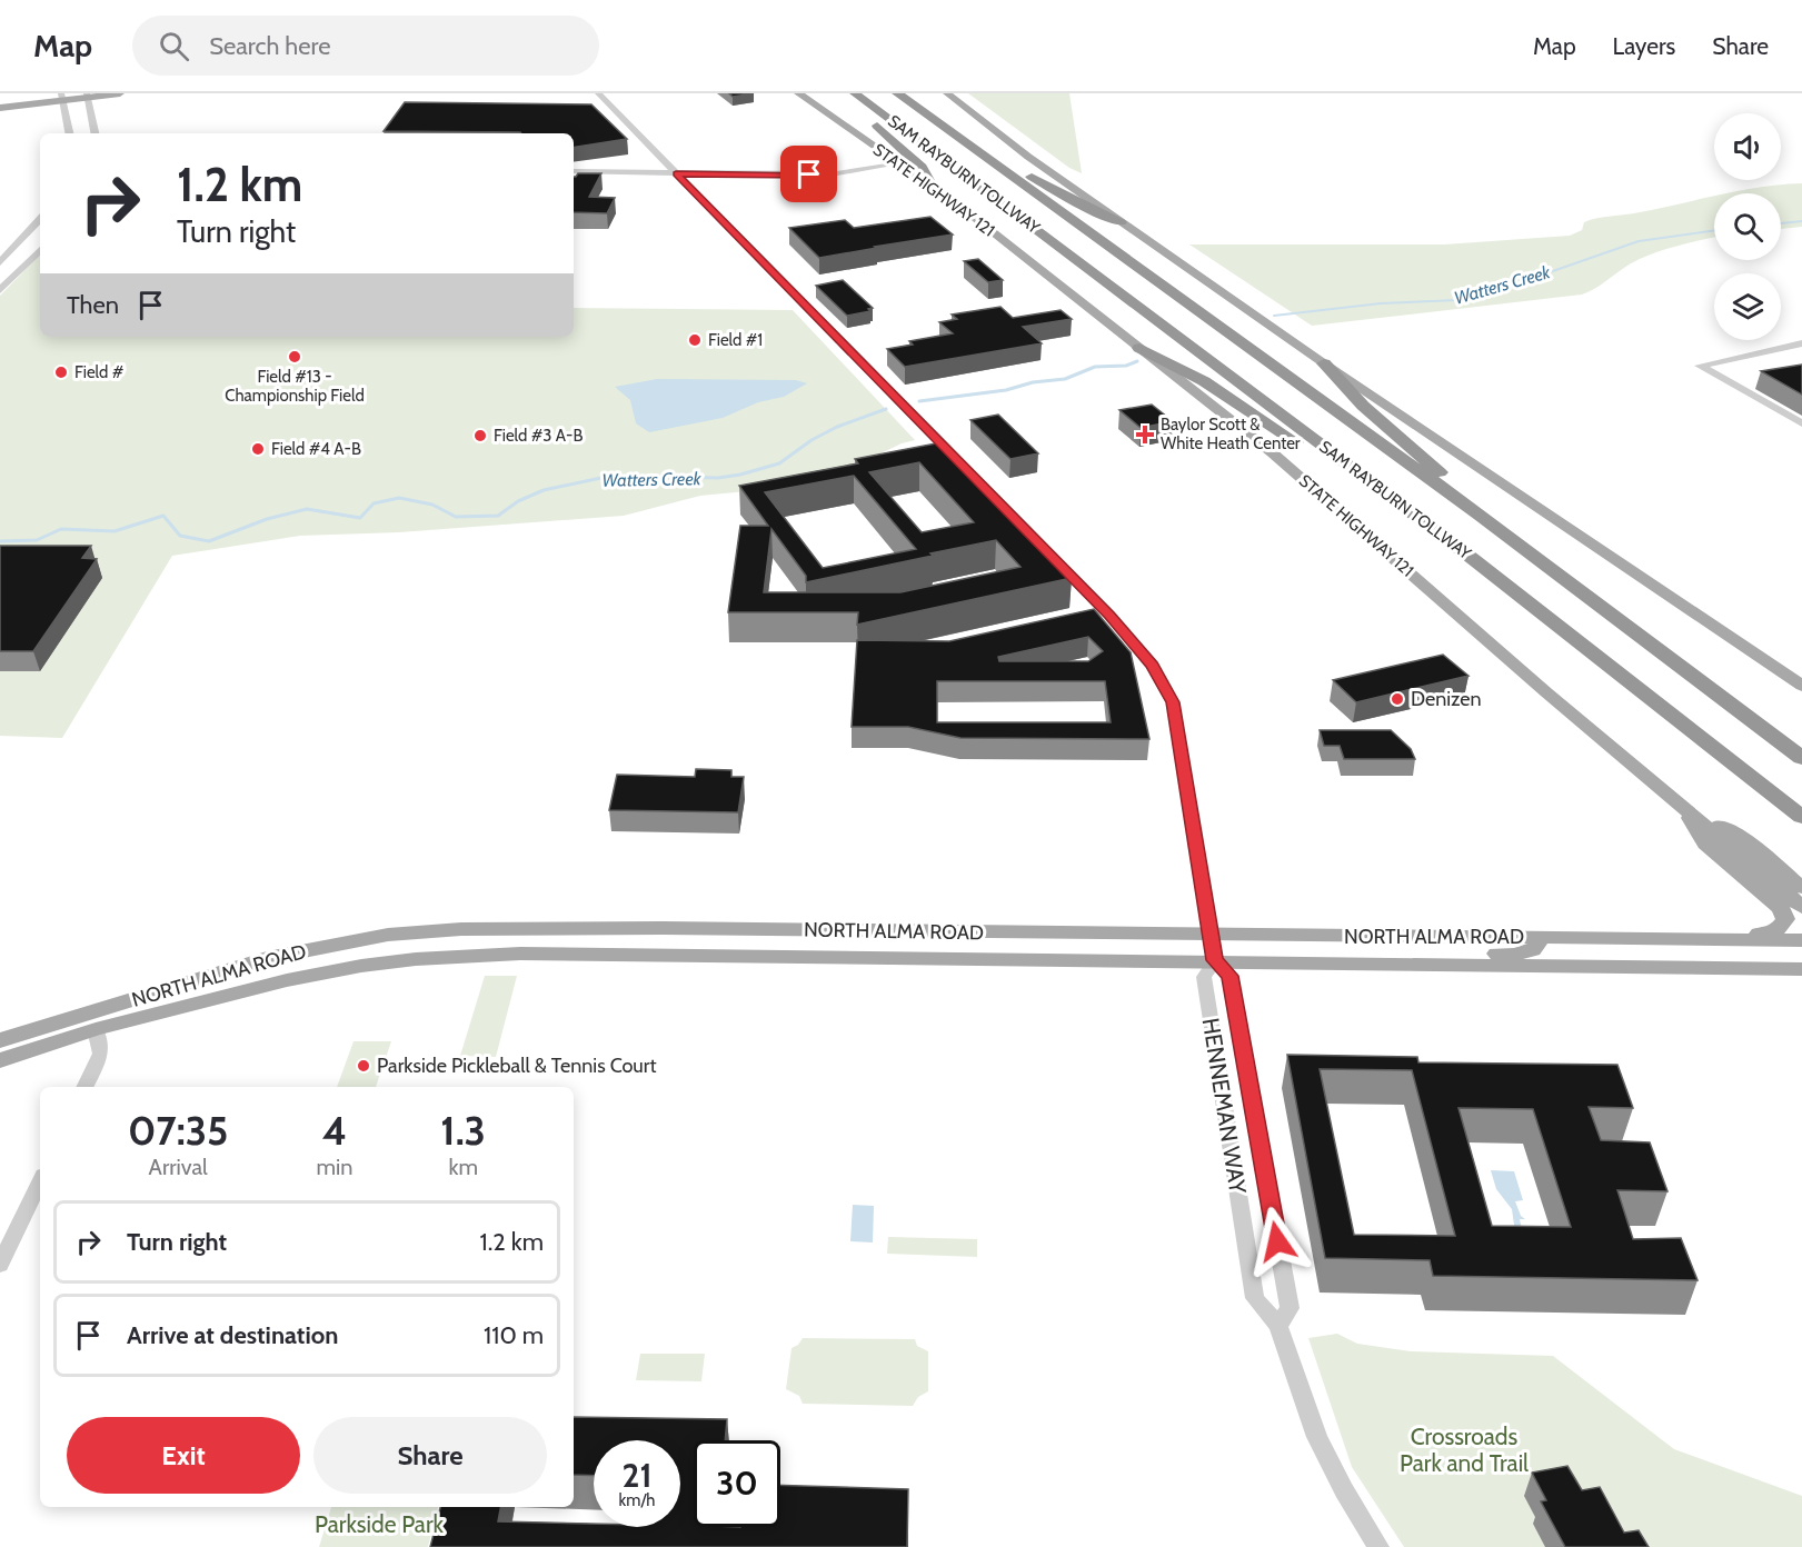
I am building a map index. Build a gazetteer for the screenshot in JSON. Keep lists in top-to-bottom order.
{
  "streets": {
    "highway": ["SAM RAYBURN TOLLWAY"],
    "main road": ["STATE HIGHWAY 121", "NORTH ALMA ROAD"],
    "street": ["HENNEMAN WAY"]
  },
  "crossings": [
    ["NORTH ALMA ROAD", "HENNEMAN WAY"]
  ],
  "water": ["Watters Creek"],
  "parks": ["Crossroads Park and Trail", "Parkside Park"],
  "places": {
    "other": [
      "Field #1",
      "Field #13 - Championship Field",
      "Field #",
      "Field #3 A-B",
      "Field #4 A-B",
      "Denizen",
      "Parkside Pickleball & Tennis Court"
    ],
    "health": ["Baylor Scott & White Heath Center"]
  },
  "page": {
    "header": "Map",
    "search": "Search here",
    "nav": ["Map", "Layers", "Share"],
    "turn": ["1.2 km", "Turn right"],
    "then": "Then",
    "eta": [
      "07:35",
      "Arrival",
      "4",
      "min",
      "1.3",
      "km"
    ],
    "list": [
      {
        "name": "Turn right",
        "value": "1.2 km"
      },
      {
        "name": "Arrive at destination",
        "value": "110 m"
      }
    ],
    "buttons": ["Exit", "Share"],
    "speed": "21 km/h",
    "limit": "30"
  }
}
